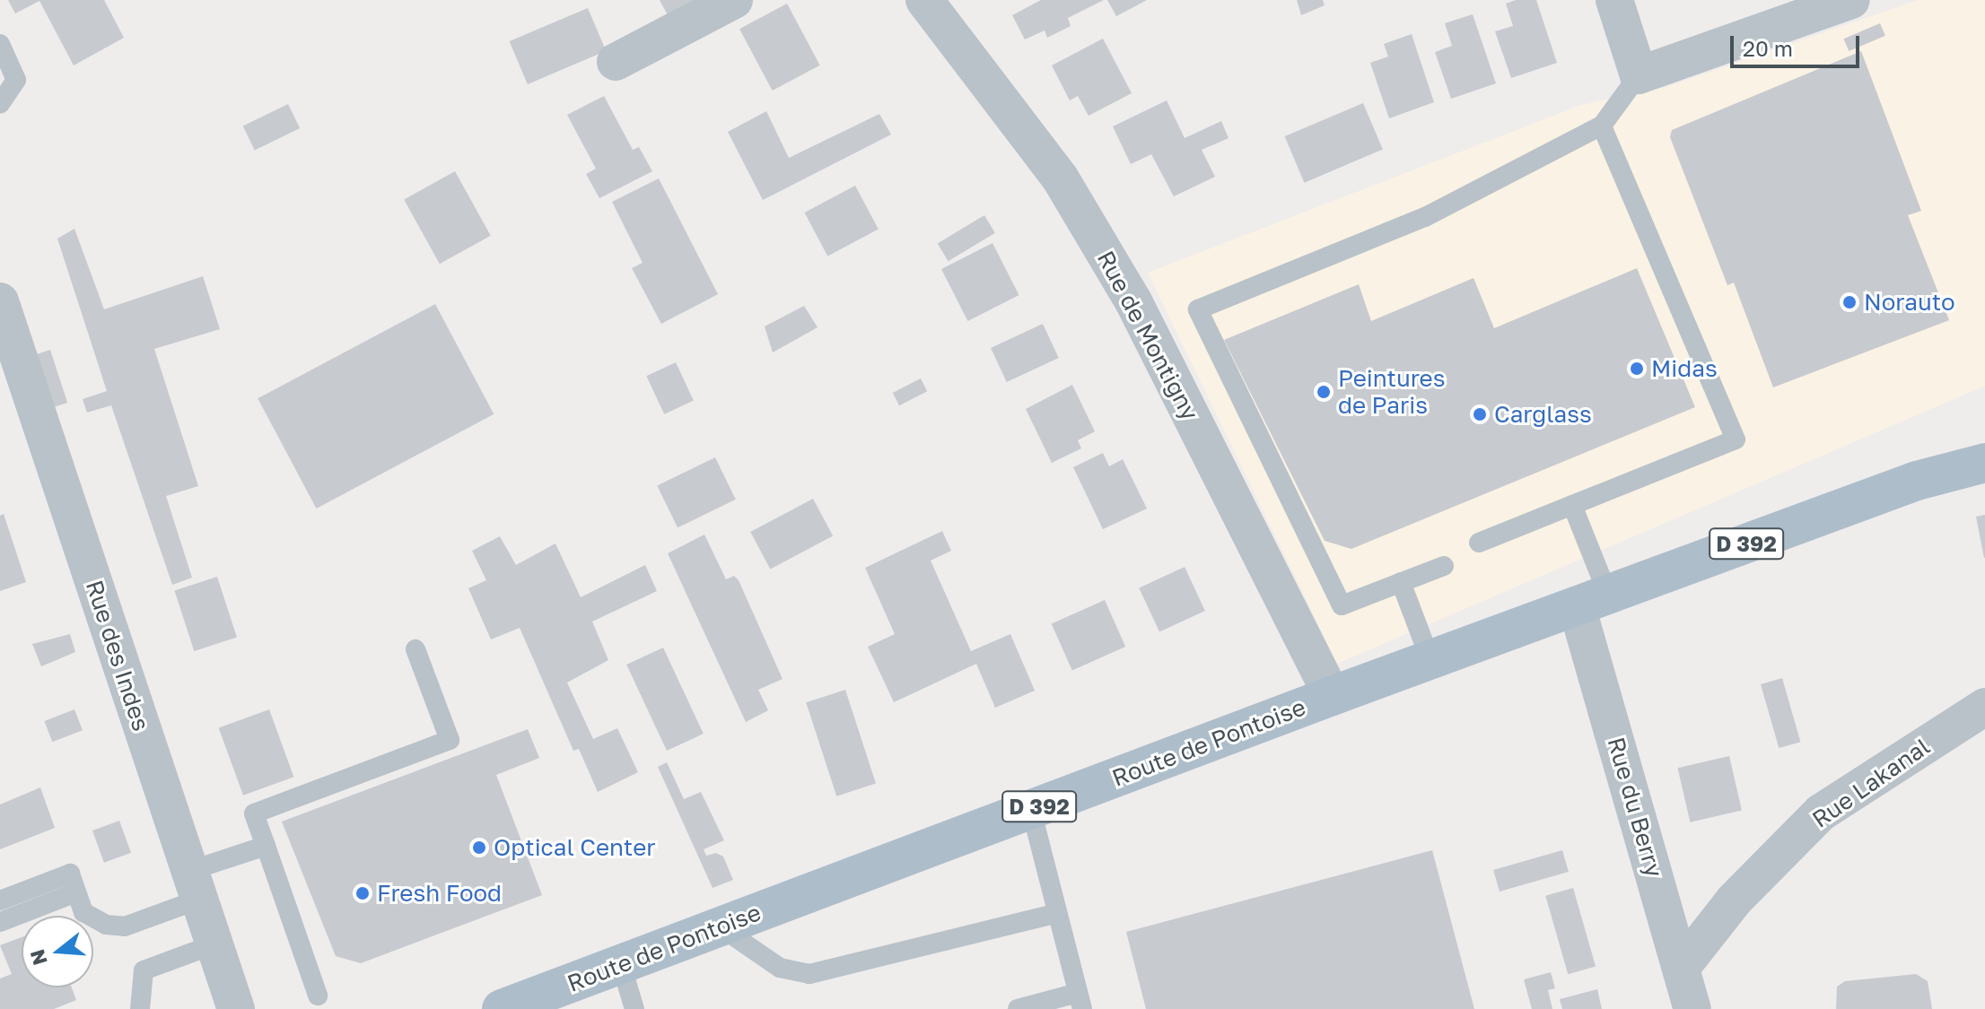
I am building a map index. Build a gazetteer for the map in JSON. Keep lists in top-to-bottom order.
{
  "streets": {
    "main road": ["D 392", "Route de Pontoise"],
    "street": [
      "Rue de Montigny",
      "Rue des Indes",
      "Rue Lakanal",
      "Rue du Berry"
    ]
  },
  "crossings": [
    ["Rue de Montigny", "Route de Pontoise"],
    ["Route de Pontoise", "Rue du Berry"],
    ["Rue Lakanal", "Rue du Berry"]
  ],
  "places": [
    "Norauto",
    "Midas",
    "Peintures de Paris",
    "Carglass",
    "Optical Center",
    "Fresh Food"
  ],
  "scale_bar": "20 m",
  "north": "left"
}
